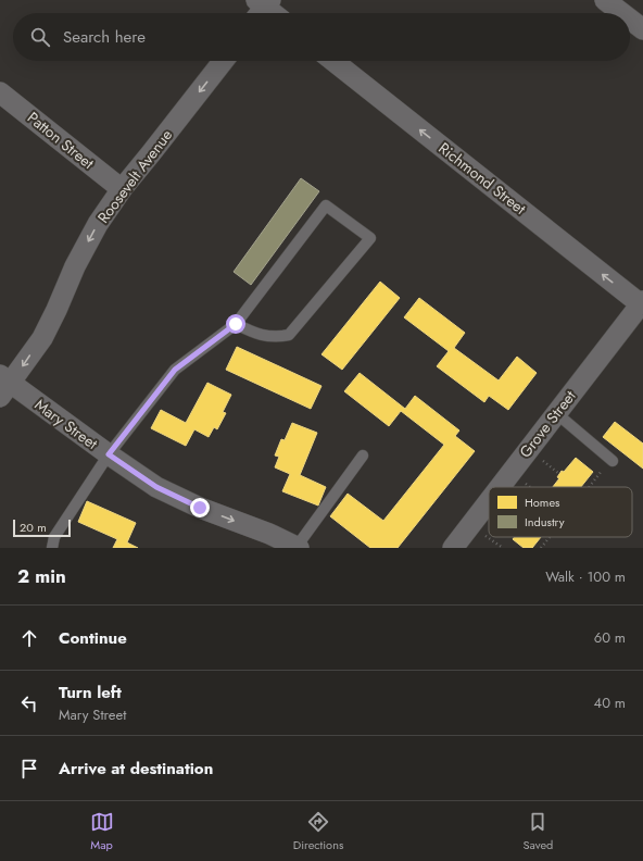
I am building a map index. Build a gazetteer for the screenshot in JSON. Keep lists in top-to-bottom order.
{
  "streets": {
    "street": [
      "Patton Street",
      "Roosevelt Avenue",
      "Richmond Street",
      "Mary Street",
      "Grove Street"
    ]
  },
  "crossings": [
    ["Patton Street", "Roosevelt Avenue"],
    ["Roosevelt Avenue", "Mary Street"],
    ["Richmond Street", "Grove Street"]
  ],
  "one_way": ["Roosevelt Avenue", "Richmond Street", "Mary Street"],
  "legend": ["Homes", "Industry"],
  "scale_bar": "20 m",
  "page": {
    "search": "Search here",
    "scale": "20 m",
    "heading": ["2 min", "Walk · 100 m"],
    "list": [
      ["Continue", "60 m"],
      ["Turn left", "Mary Street", "40 m"],
      "Arrive at destination"
    ],
    "nav": ["Map", "Directions", "Saved"]
  }
}
